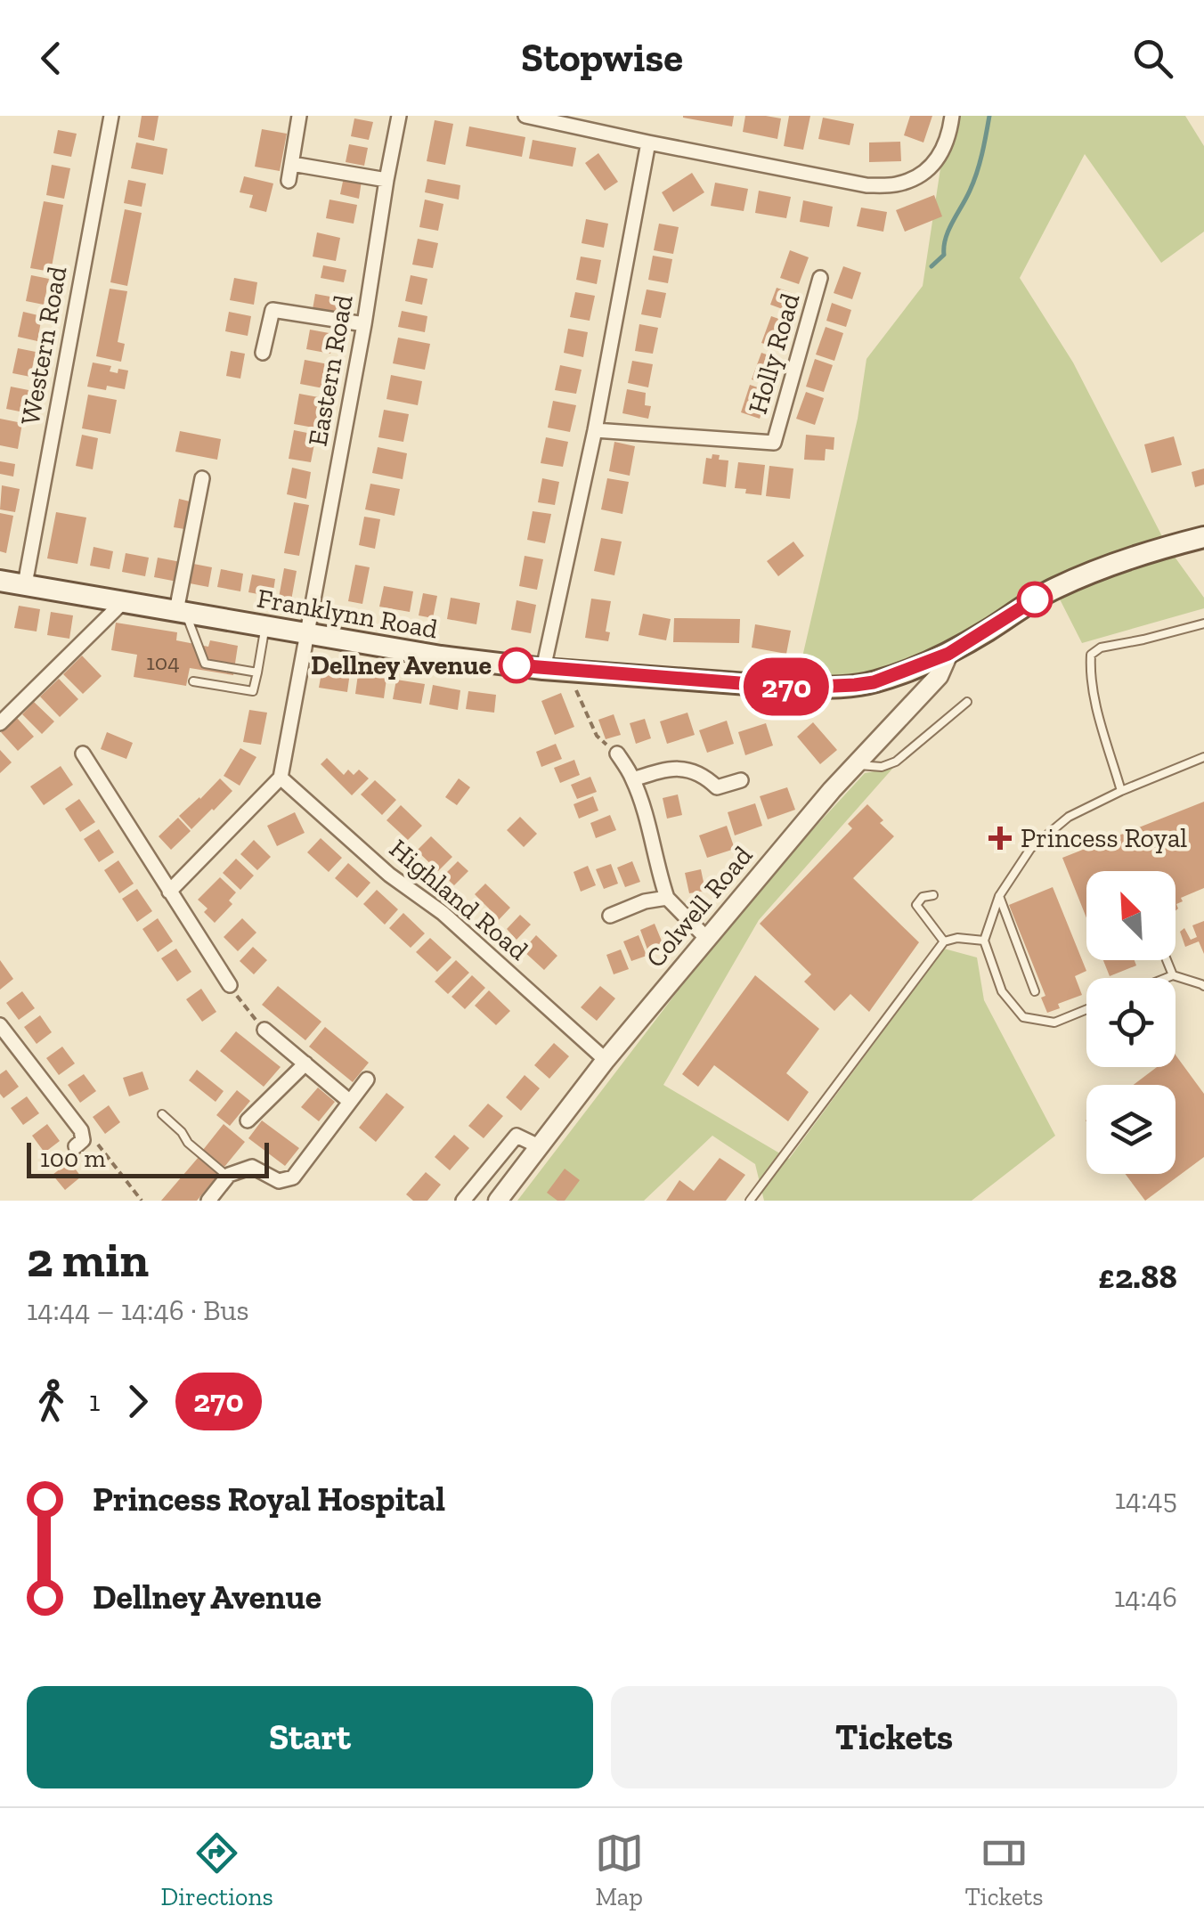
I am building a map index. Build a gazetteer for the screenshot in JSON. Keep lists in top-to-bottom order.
{
  "streets": {
    "main road": ["Franklynn Road"],
    "street": [
      "Western Road",
      "Holly Road",
      "Eastern Road",
      "Highland Road",
      "Colwell Road"
    ]
  },
  "crossings": [
    ["Western Road", "Franklynn Road"],
    ["Eastern Road", "Franklynn Road"],
    ["Eastern Road", "Highland Road"],
    ["Franklynn Road", "Colwell Road"],
    ["Highland Road", "Colwell Road"]
  ],
  "places": {
    "other": ["Dellney Avenue"],
    "health": ["Princess Royal"]
  },
  "lines": ["bus line 270"],
  "house_numbers": ["104"],
  "scale_bar": "100 m",
  "north": "top left",
  "page": {
    "header": "Stopwise",
    "on_map": "270",
    "scale": "100 m",
    "heading": ["2 min", "14:44 – 14:46 · Bus", "£2.88"],
    "legs": ["1", "270"],
    "list": [
      {
        "name": "Princess Royal Hospital",
        "value": "14:45"
      },
      {
        "name": "Dellney Avenue",
        "value": "14:46"
      }
    ],
    "buttons": ["Start", "Tickets"],
    "tabs": ["Directions", "Map", "Tickets"]
  }
}
